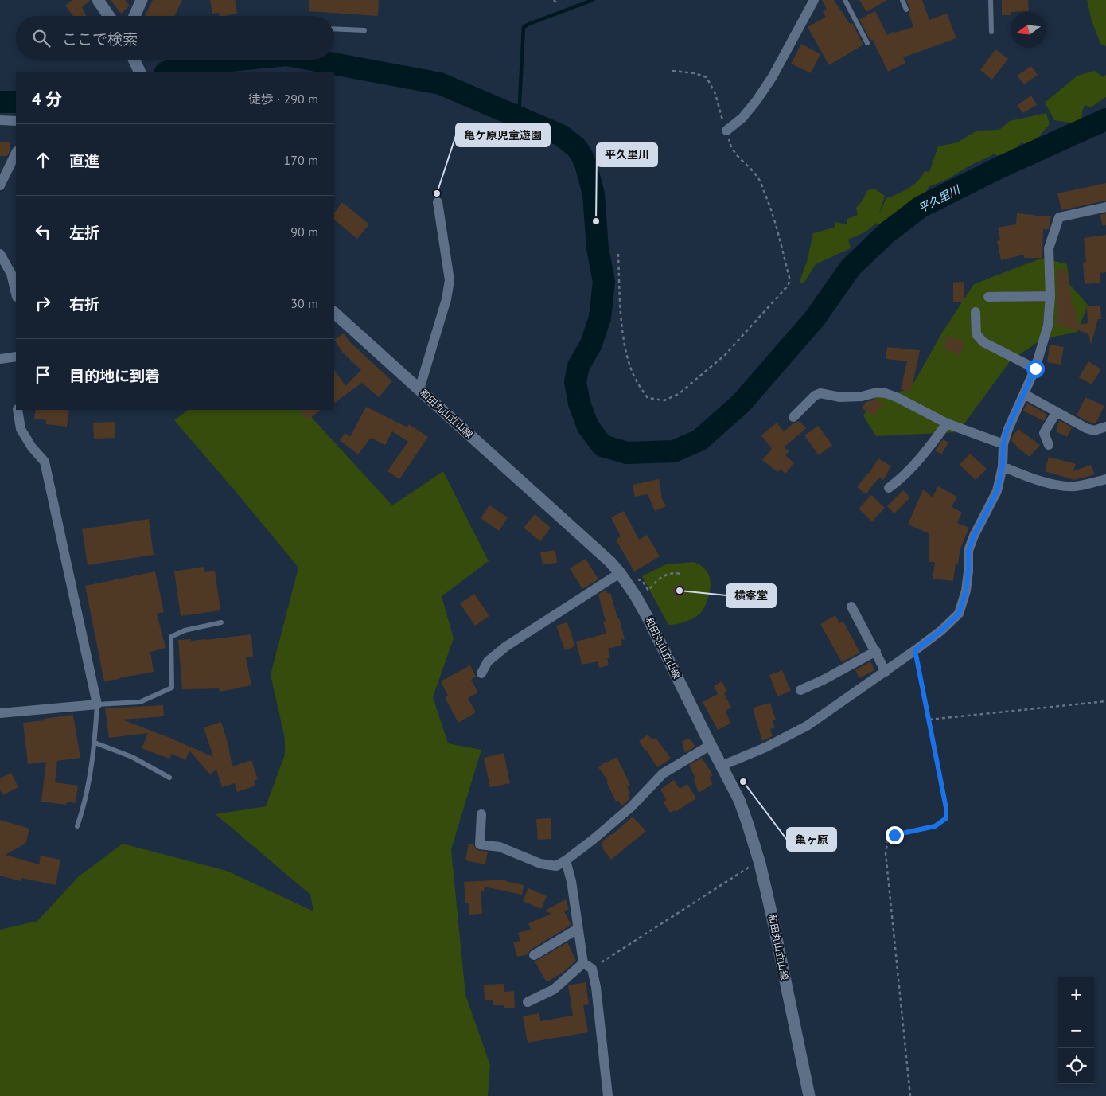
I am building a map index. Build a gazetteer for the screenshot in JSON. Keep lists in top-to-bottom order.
{
  "streets": {
    "main road": ["和田丸山立山線"]
  },
  "water": ["平久里川"],
  "places": [
    "亀ケ原児童遊園",
    "平久里川",
    "横峯堂",
    "亀ヶ原"
  ],
  "north": "left",
  "page": {
    "search": "ここで検索",
    "heading": ["4 分", "徒歩 · 290 m"],
    "list": [
      ["直進", "170 m"],
      ["左折", "90 m"],
      ["右折", "30 m"],
      "目的地に到着"
    ],
    "map_buttons": ["+", "−"]
  }
}
